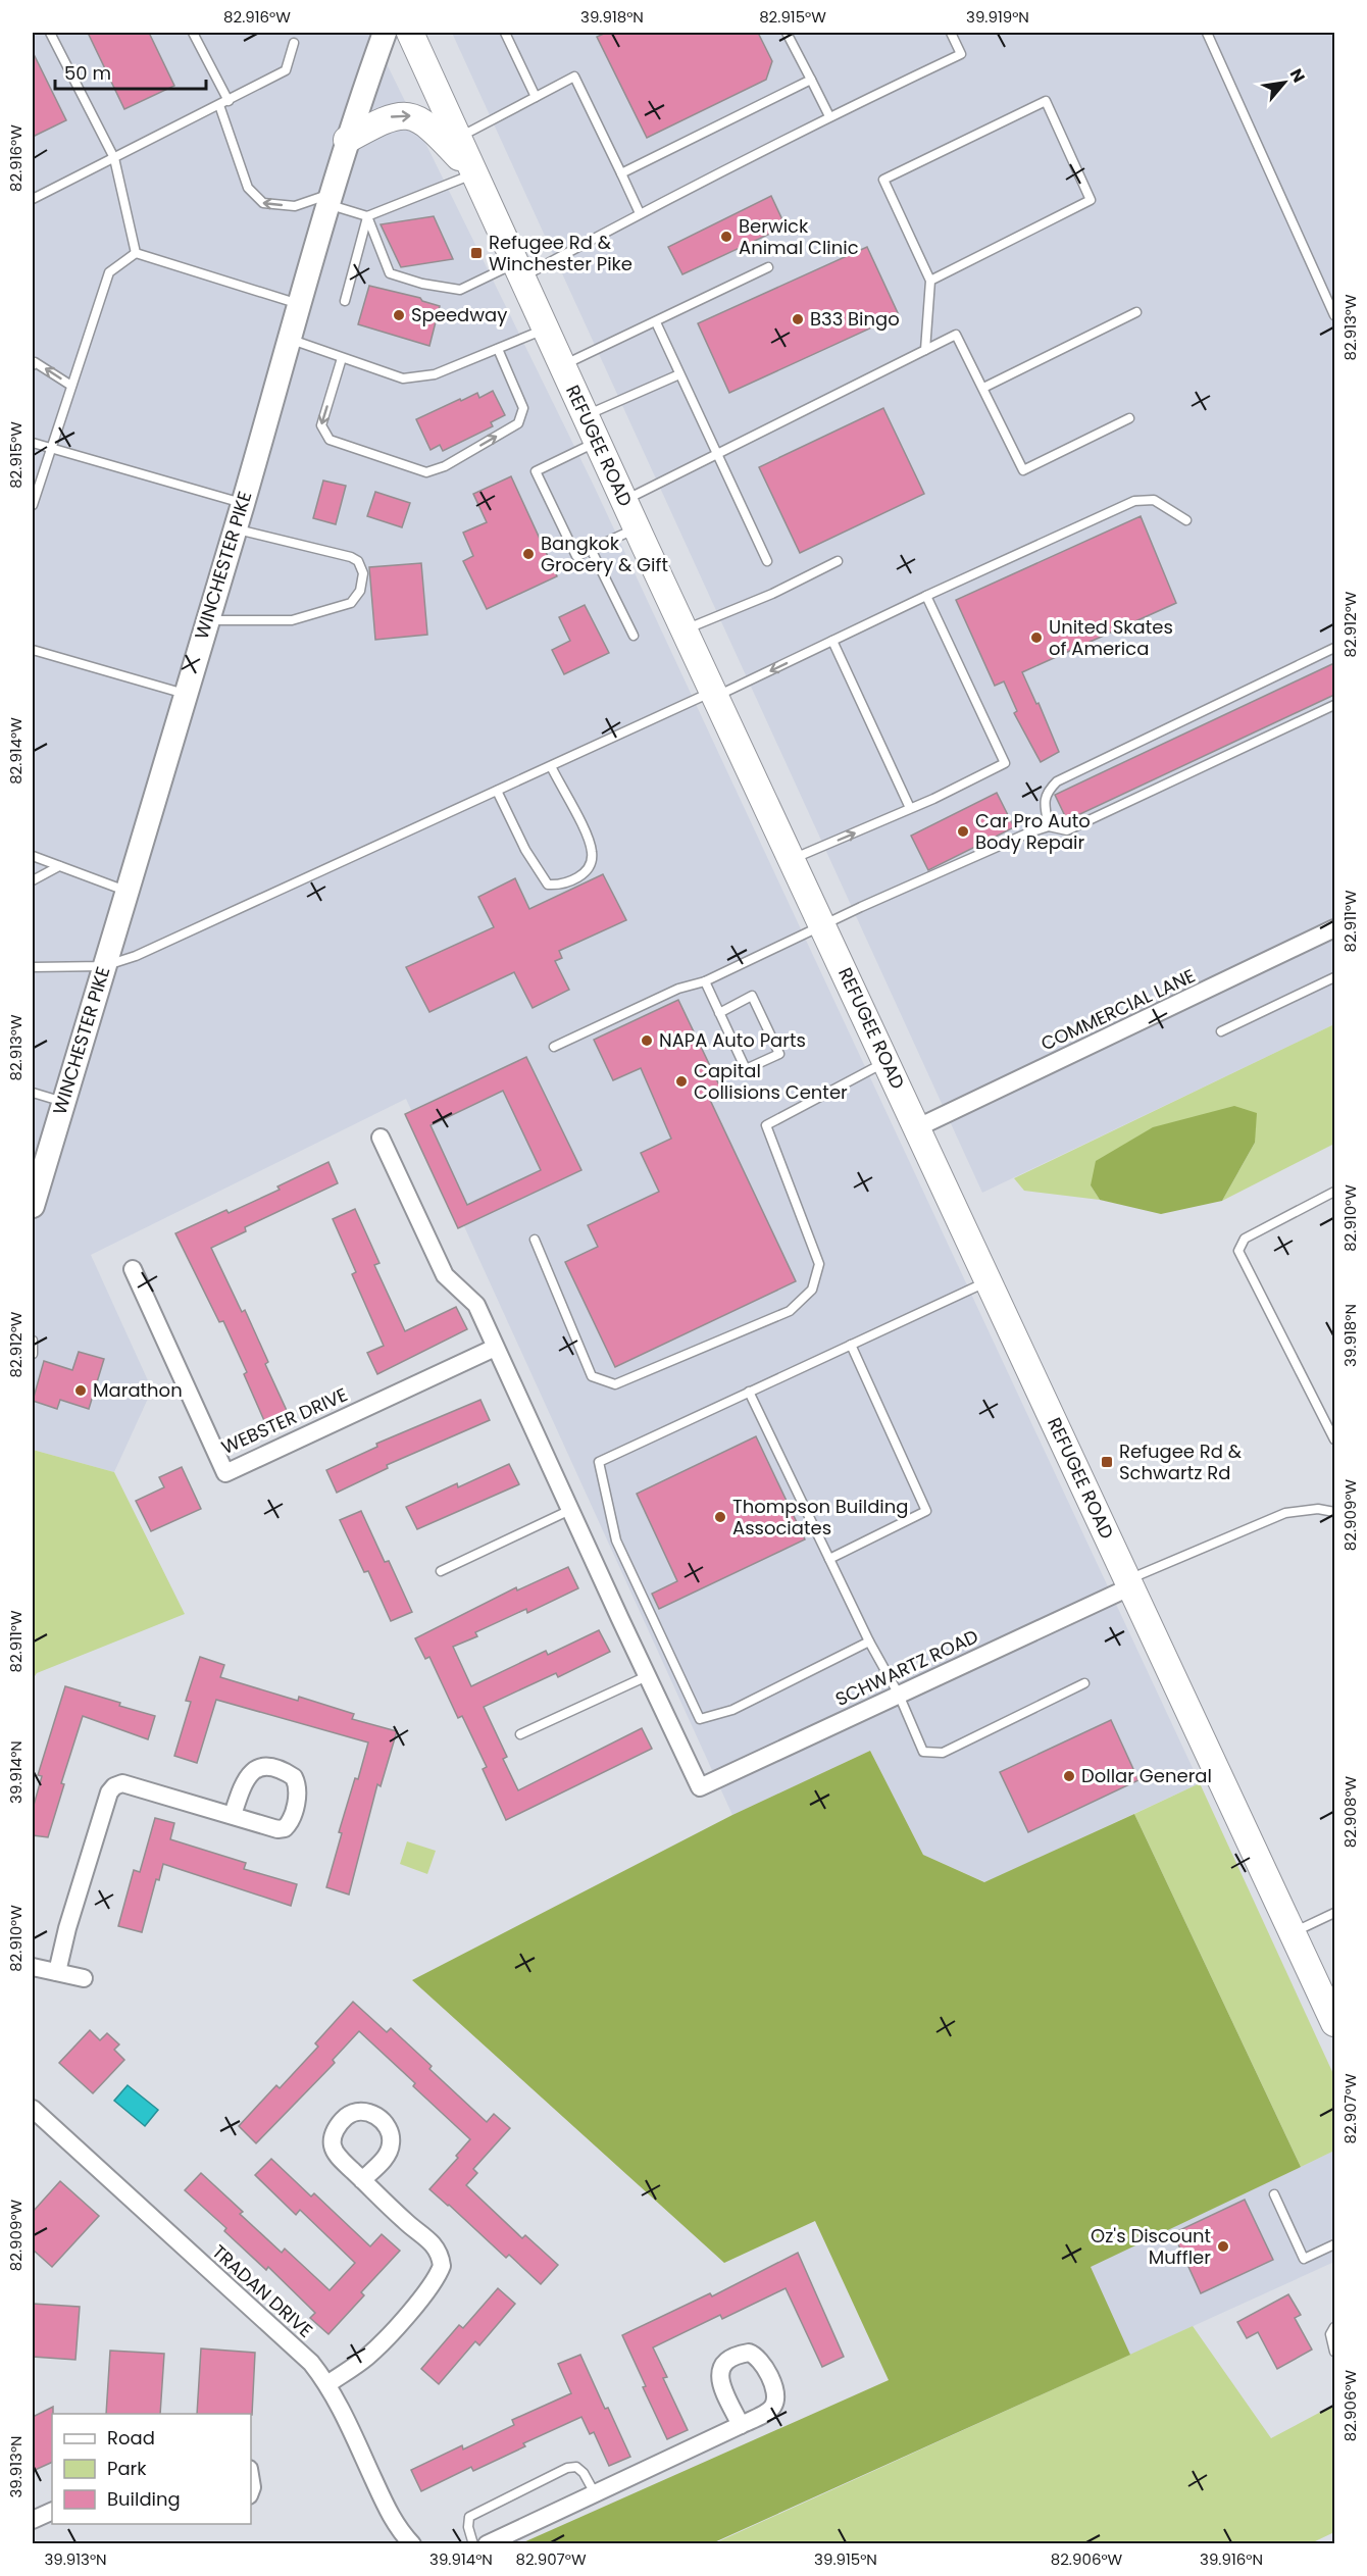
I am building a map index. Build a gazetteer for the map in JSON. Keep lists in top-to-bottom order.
{
  "streets": {
    "main road": ["REFUGEE ROAD", "WINCHESTER PIKE"],
    "street": [
      "COMMERCIAL LANE",
      "WEBSTER DRIVE",
      "SCHWARTZ ROAD",
      "TRADAN DRIVE"
    ]
  },
  "crossings": [
    ["REFUGEE ROAD", "COMMERCIAL LANE"],
    ["REFUGEE ROAD", "SCHWARTZ ROAD"]
  ],
  "places": {
    "other": [
      "Berwick Animal Clinic",
      "Speedway",
      "B33 Bingo",
      "Bangkok Grocery & Gift",
      "United Skates of America",
      "Car Pro Auto Body Repair",
      "NAPA Auto Parts",
      "Capital Collisions Center",
      "Marathon",
      "Thompson Building Associates",
      "Dollar General",
      "Oz's Discount Muffler"
    ],
    "transit": ["Refugee Rd & Winchester Pike", "Refugee Rd & Schwartz Rd"]
  },
  "legend": ["Road", "Park", "Building"],
  "scale_bar": "50 m",
  "north": "top right",
  "coordinates": [
    "82.916°W",
    "39.918°N",
    "82.915°W",
    "39.919°N",
    "82.913°W",
    "82.912°W",
    "82.914°W",
    "82.911°W",
    "82.910°W",
    "82.909°W",
    "39.914°N",
    "82.908°W",
    "82.907°W",
    "82.906°W",
    "39.913°N",
    "39.915°N",
    "39.916°N"
  ]
}
